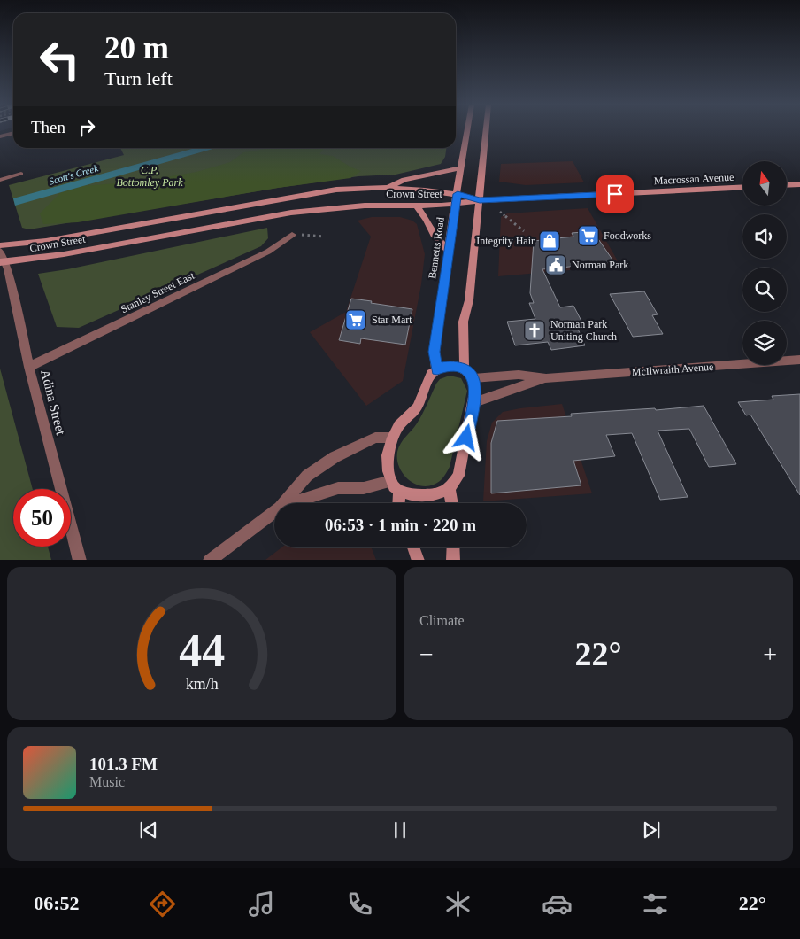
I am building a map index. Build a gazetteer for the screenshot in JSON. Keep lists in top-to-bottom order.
{
  "streets": {
    "main road": ["Macrossan Avenue", "Crown Street", "Bennetts Road"],
    "street": ["Stanley Street East", "McIlwraith Avenue", "Adina Street"]
  },
  "crossings": [
    ["Macrossan Avenue", "Crown Street"],
    ["Crown Street", "Bennetts Road"],
    ["Crown Street", "Adina Street"],
    ["Stanley Street East", "Adina Street"]
  ],
  "water": ["Scott's Creek"],
  "parks": ["C.P. Bottomley Park"],
  "places": {
    "supermarket": ["Foodworks", "Star Mart"],
    "shop": ["Integrity Hair"],
    "public building": ["Norman Park"],
    "church": ["Norman Park Uniting Church"]
  },
  "north": "top",
  "page": {
    "turn": ["20 m", "Turn left"],
    "then": "Then",
    "limit": "50",
    "trip": "06:53 · 1 min · 220 m",
    "tile": "Climate",
    "heat": ["−", "22°", "+"],
    "song": ["101.3 FM", "Music"],
    "tabs": ["06:52", "22°"],
    "gauge": ["44", "km/h"]
  }
}
